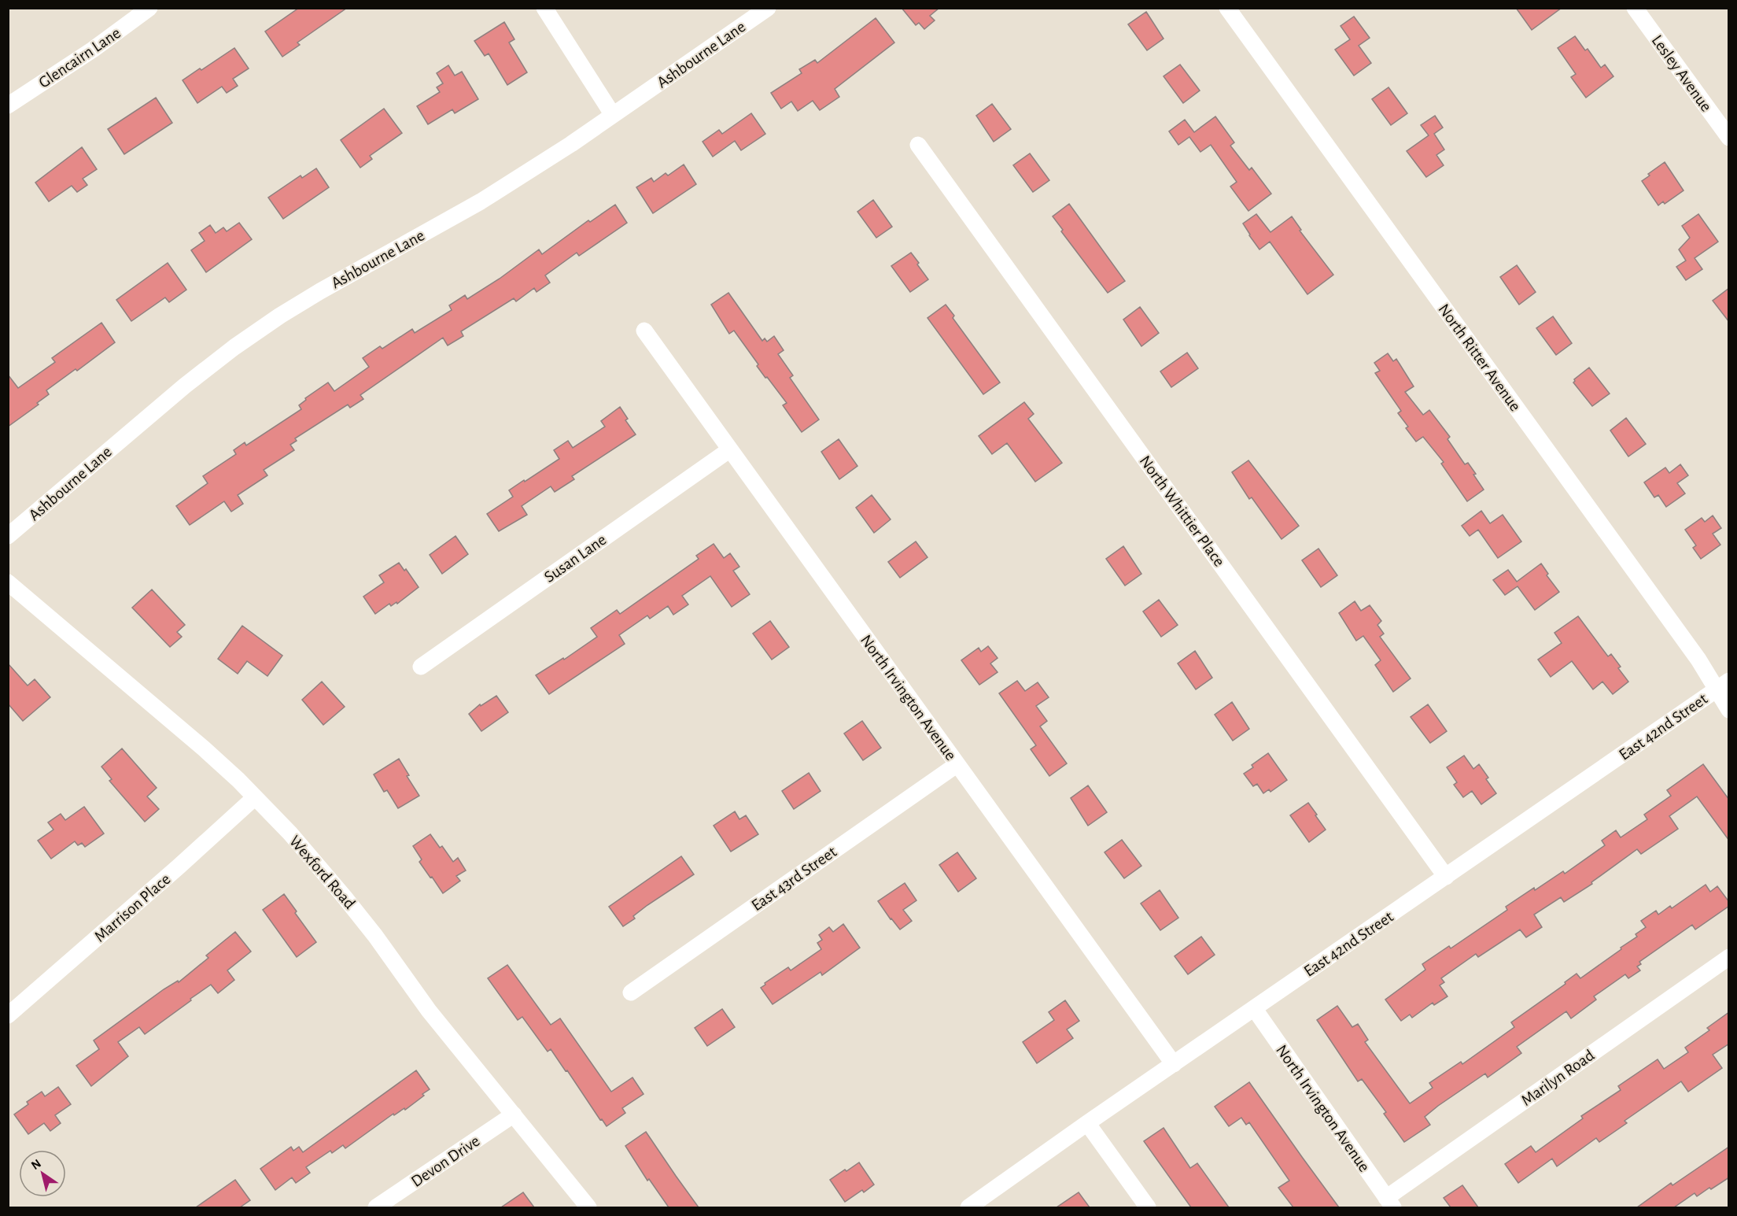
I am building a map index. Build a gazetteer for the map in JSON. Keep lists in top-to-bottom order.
{
  "streets": {
    "street": [
      "Ashbourne Lane",
      "Glencairn Lane",
      "Lesley Avenue",
      "North Ritter Avenue",
      "North Whittier Place",
      "Susan Lane",
      "North Irvington Avenue",
      "East 42nd Street",
      "Wexford Road",
      "East 43rd Street",
      "Marrison Place",
      "Marilyn Road",
      "Devon Drive"
    ]
  },
  "crossings": [
    ["North Ritter Avenue", "East 42nd Street"],
    ["North Whittier Place", "East 42nd Street"],
    ["Susan Lane", "North Irvington Avenue"],
    ["North Irvington Avenue", "East 42nd Street"],
    ["North Irvington Avenue", "East 43rd Street"],
    ["North Irvington Avenue", "Marilyn Road"],
    ["Wexford Road", "Marrison Place"],
    ["Wexford Road", "Devon Drive"]
  ],
  "north": "top left"
}
